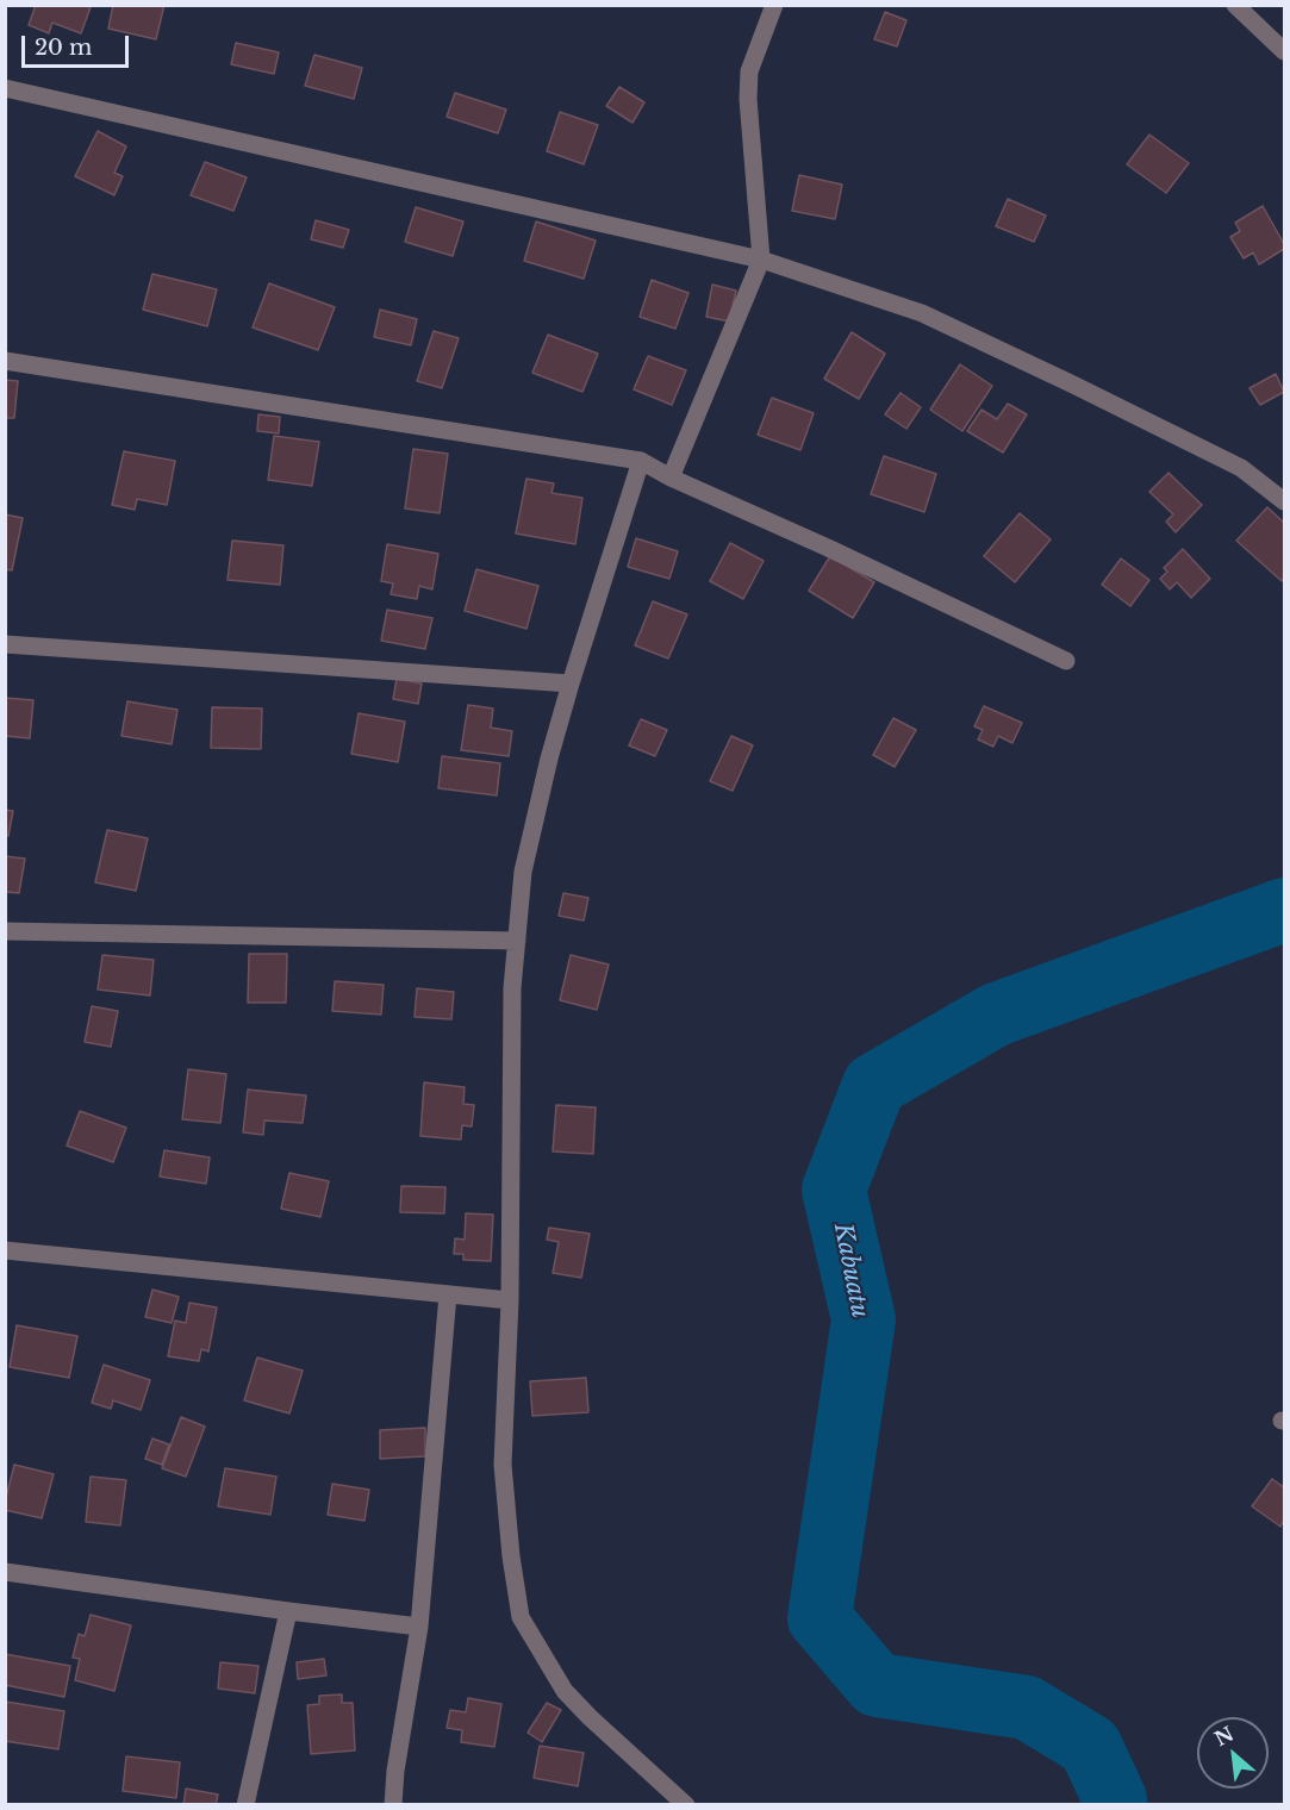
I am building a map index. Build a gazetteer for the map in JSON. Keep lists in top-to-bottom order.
{
  "water": ["Kabuatu"],
  "scale_bar": "20 m",
  "north": "top left"
}
